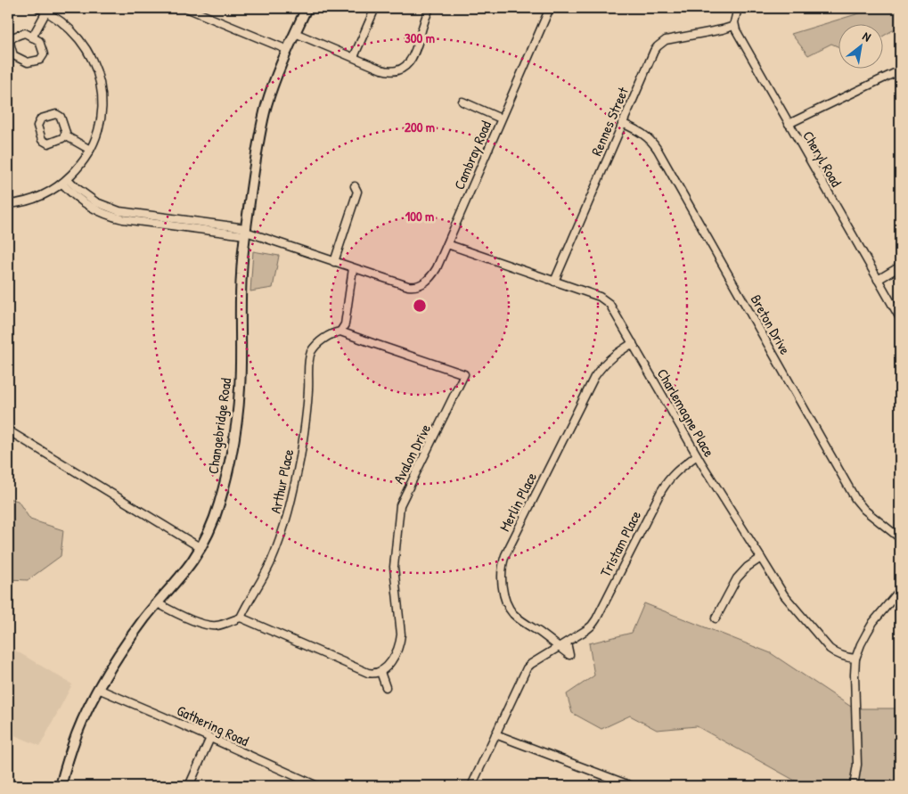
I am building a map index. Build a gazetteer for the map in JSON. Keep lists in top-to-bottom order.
{
  "streets": {
    "main road": ["Changebridge Road"],
    "street": [
      "Rennes Street",
      "Cambray Road",
      "Cheryl Road",
      "Breton Drive",
      "Charlemagne Place",
      "Avalon Drive",
      "Arthur Place",
      "Merlin Place",
      "Tristam Place",
      "Gathering Road"
    ]
  },
  "crossings": [
    ["Rennes Street", "Cheryl Road"],
    ["Rennes Street", "Breton Drive"],
    ["Rennes Street", "Charlemagne Place"],
    ["Cambray Road", "Charlemagne Place"],
    ["Cambray Road", "Changebridge Road"],
    ["Charlemagne Place", "Merlin Place"],
    ["Charlemagne Place", "Tristam Place"],
    ["Changebridge Road", "Gathering Road"],
    ["Avalon Drive", "Arthur Place"]
  ],
  "north": "top right",
  "rings": ["300 m", "200 m", "100 m"]
}
